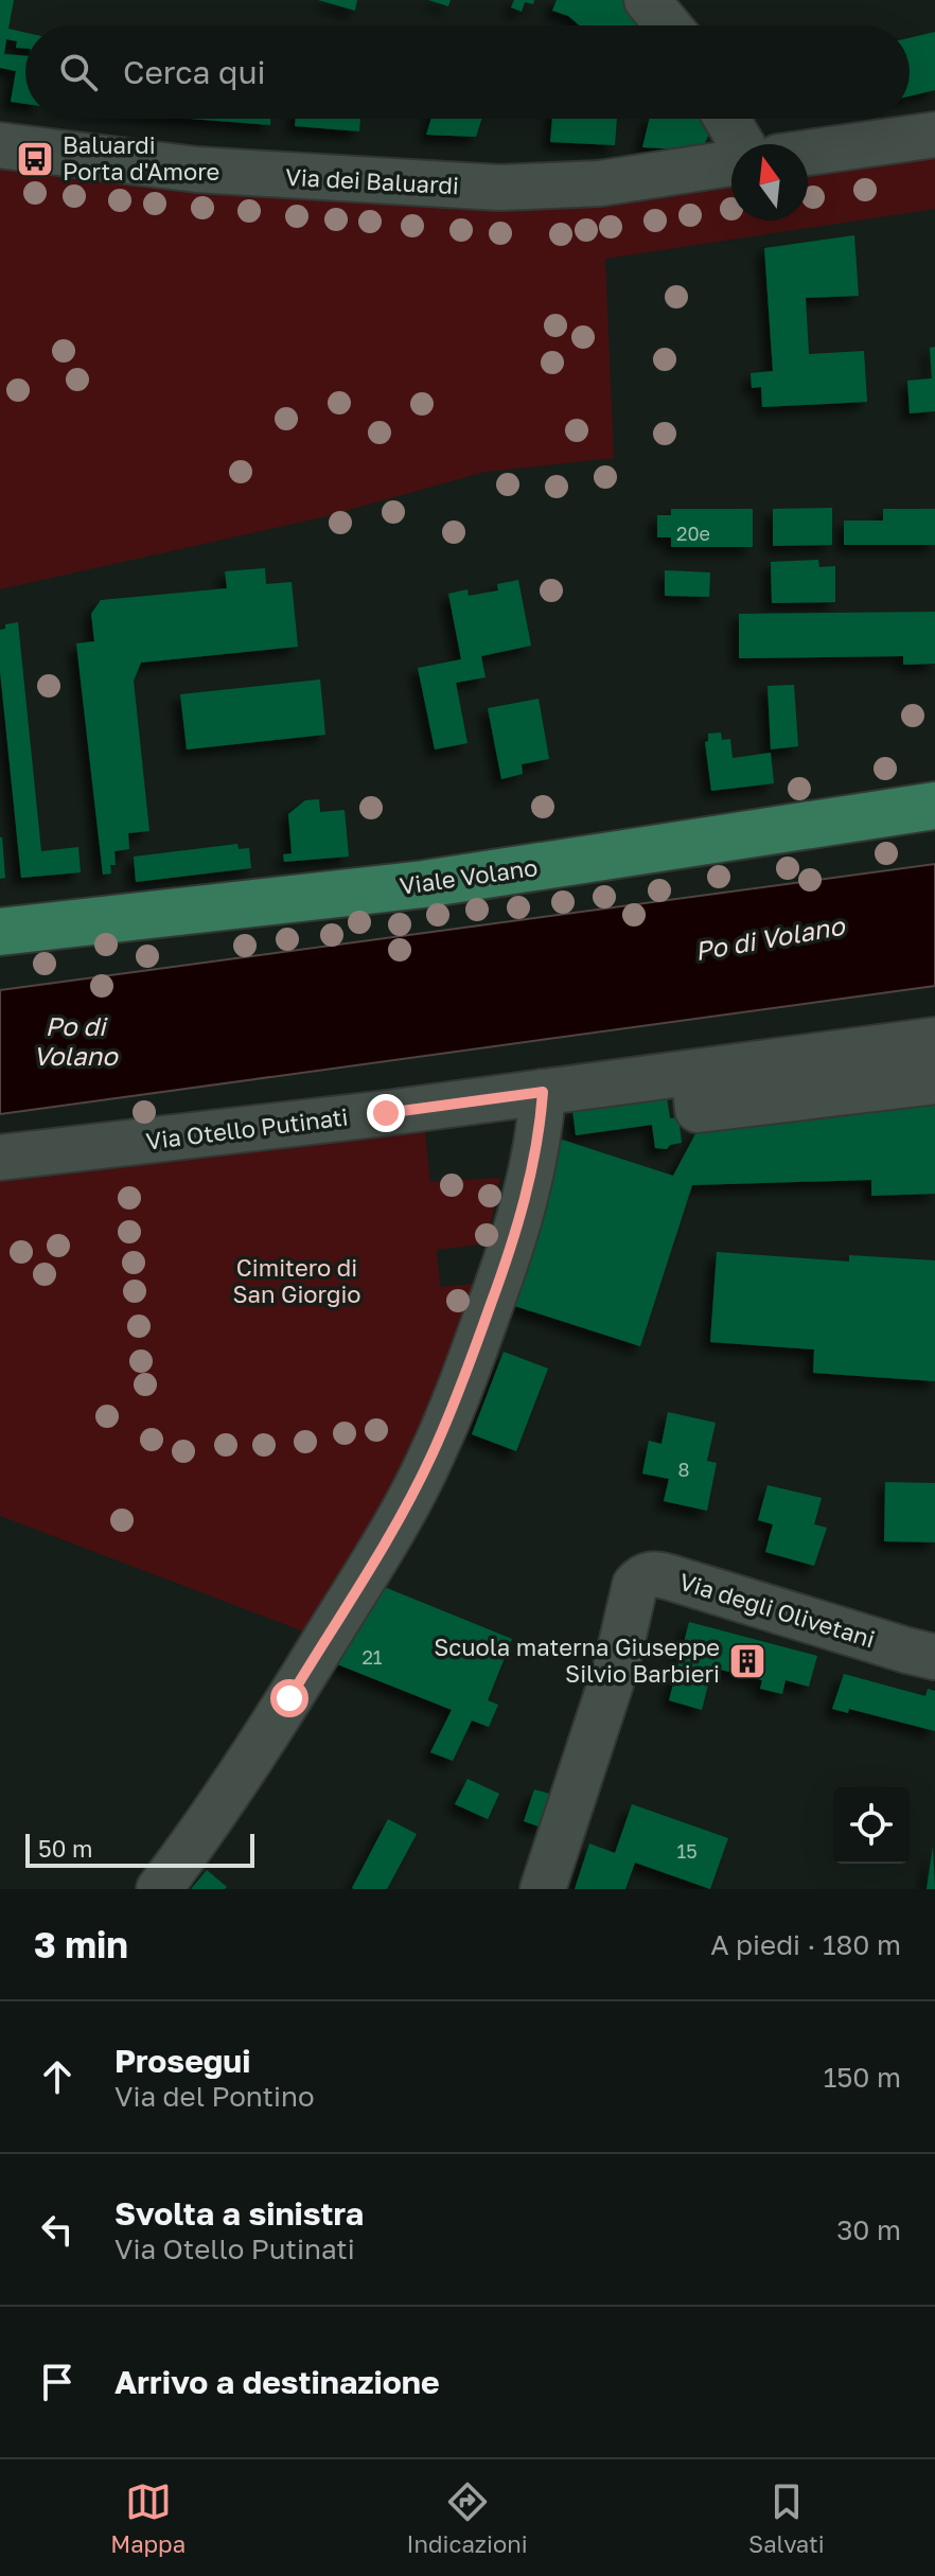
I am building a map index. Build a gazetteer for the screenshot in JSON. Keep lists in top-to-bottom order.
{
  "streets": {
    "main road": ["Viale Volano"],
    "street": ["Via dei Baluardi", "Via Otello Putinati", "Via degli Olivetani"]
  },
  "water": ["Po di Volano"],
  "parks": ["Cimitero di San Giorgio"],
  "places": {
    "bus stop": ["Baluardi Porta d'Amore"],
    "building": ["Scuola materna Giuseppe Silvio Barbieri"]
  },
  "house_numbers": [
    "20e",
    "8",
    "21",
    "15"
  ],
  "scale_bar": "50 m",
  "north": "top",
  "page": {
    "search": "Cerca qui",
    "scale": "50 m",
    "heading": ["3 min", "A piedi · 180 m"],
    "list": [
      ["Prosegui", "Via del Pontino", "150 m"],
      ["Svolta a sinistra", "Via Otello Putinati", "30 m"],
      "Arrivo a destinazione"
    ],
    "nav": ["Mappa", "Indicazioni", "Salvati"]
  }
}
